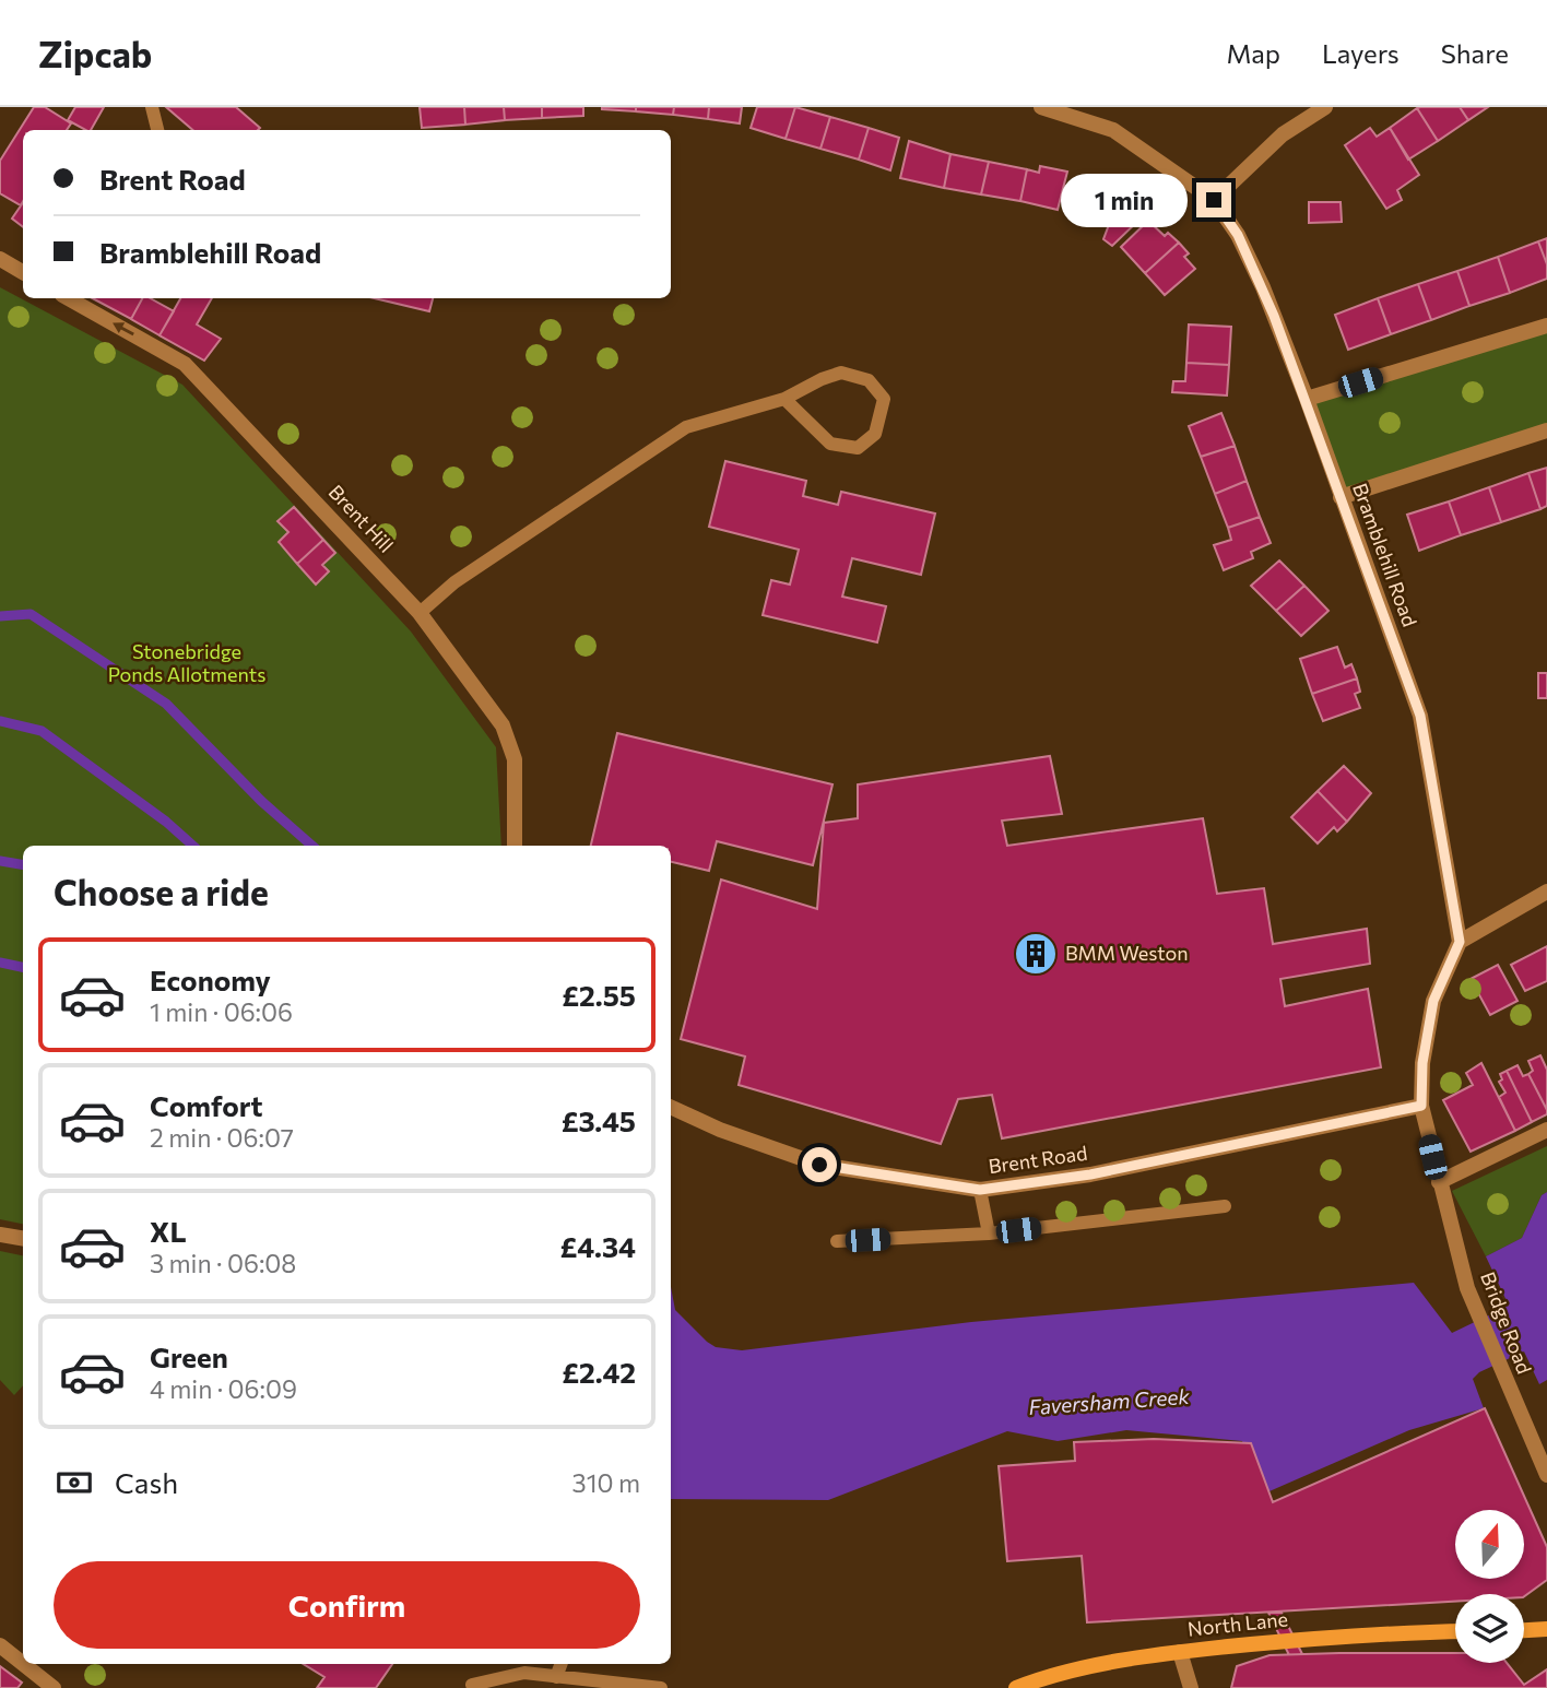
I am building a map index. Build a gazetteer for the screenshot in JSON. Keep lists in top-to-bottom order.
{
  "streets": {
    "main road": ["North Lane"],
    "street": [
      "Brent Hill",
      "Bramblehill Road",
      "Brent Road",
      "Bridge Road"
    ]
  },
  "crossings": [
    ["Bramblehill Road", "Bridge Road"],
    ["Brent Road", "Bridge Road"]
  ],
  "one_way": ["Brent Hill"],
  "water": ["Faversham Creek"],
  "parks": ["Stonebridge Ponds Allotments"],
  "places": {
    "building": ["BMM Weston"]
  },
  "north": "top",
  "page": {
    "header": "Zipcab",
    "nav": ["Map", "Layers", "Share"],
    "banner": ["Brent Road", "Bramblehill Road"],
    "bubble": "1 min",
    "heading": "Choose a ride",
    "list": [
      {
        "name": "Economy",
        "note": "1 min · 06:06",
        "value": "£2.55"
      },
      {
        "name": "Comfort",
        "note": "2 min · 06:07",
        "value": "£3.45"
      },
      {
        "name": "XL",
        "note": "3 min · 06:08",
        "value": "£4.34"
      },
      {
        "name": "Green",
        "note": "4 min · 06:09",
        "value": "£2.42"
      }
    ],
    "pay": ["Cash", "310 m"],
    "buttons": "Confirm"
  }
}
